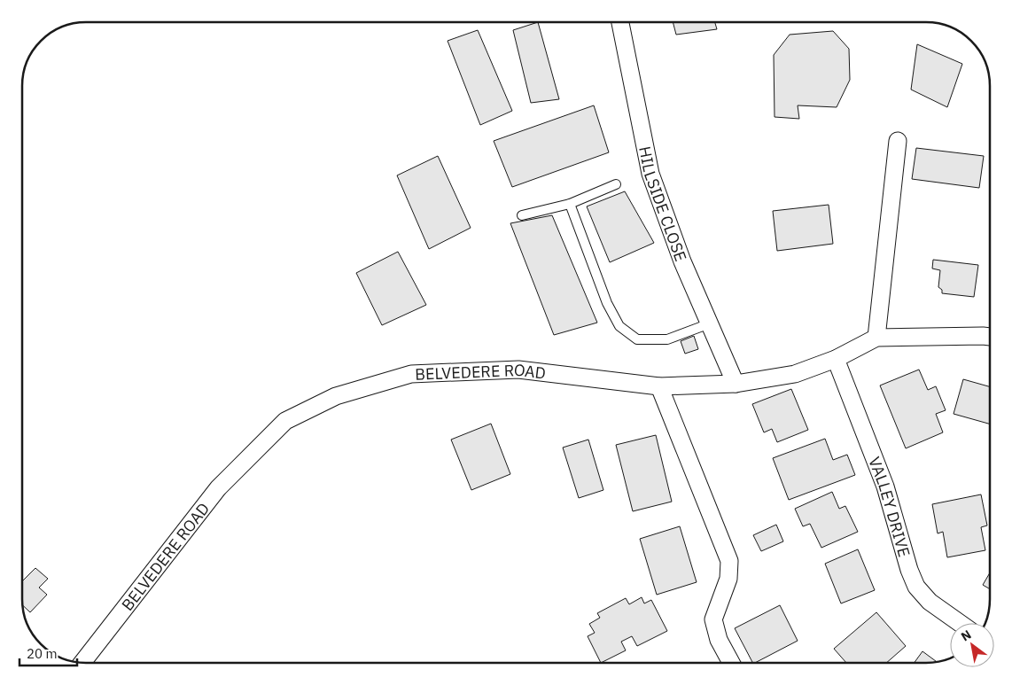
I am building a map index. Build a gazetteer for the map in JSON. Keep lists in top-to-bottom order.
{
  "streets": {
    "street": ["HILLSIDE CLOSE", "BELVEDERE ROAD", "VALLEY DRIVE"]
  },
  "crossings": [
    ["HILLSIDE CLOSE", "BELVEDERE ROAD"],
    ["BELVEDERE ROAD", "VALLEY DRIVE"]
  ],
  "scale_bar": "20 m",
  "north": "top left"
}
